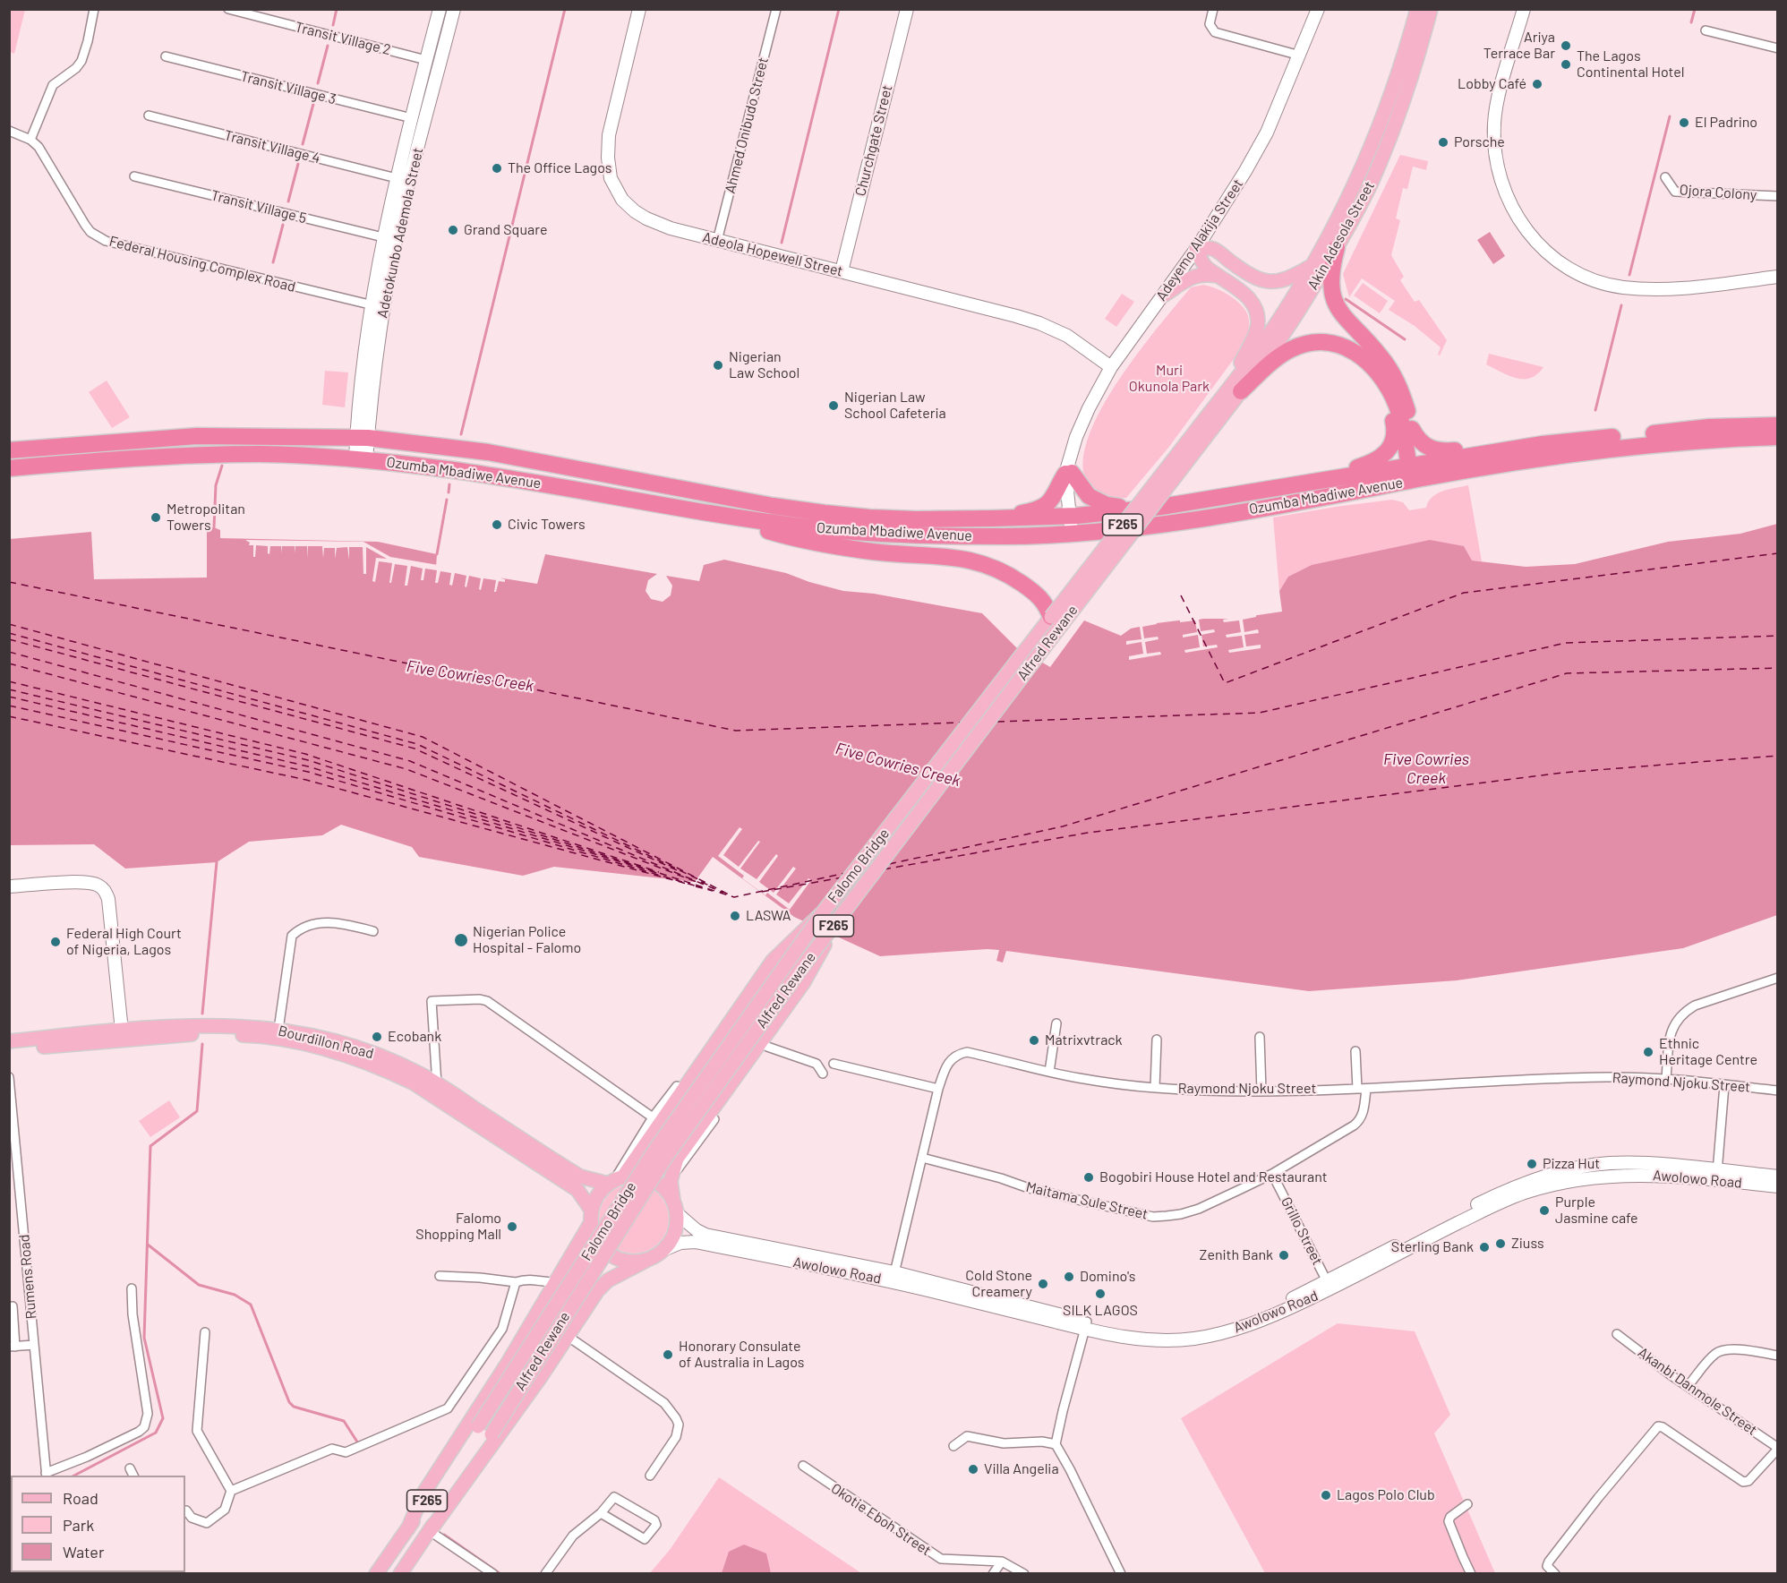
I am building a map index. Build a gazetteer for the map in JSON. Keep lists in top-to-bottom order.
{
  "streets": {
    "highway": ["Ozumba Mbadiwe Avenue"],
    "main road": [
      "Churchgate Street",
      "Adetokunbo Ademola Street",
      "Akin Adesola Street",
      "Adeyemo Alakija Street",
      "Adeola Hopewell Street",
      "F265",
      "Alfred Rewane",
      "Falomo Bridge",
      "Bourdillon Road",
      "Awolowo Road"
    ],
    "street": [
      "Transit Village 2",
      "Transit Village 3",
      "Ahmed Onibudo Street",
      "Transit Village 4",
      "Ojora Colony",
      "Transit Village 5",
      "Federal Housing Complex Road",
      "Raymond Njoku Street",
      "Maitama Sule Street",
      "Grillo Street",
      "Rumens Road",
      "Akanbi Danmole Street",
      "Okotie Eboh Street"
    ]
  },
  "crossings": [
    ["Transit Village 2", "Adetokunbo Ademola Street"],
    ["Transit Village 3", "Adetokunbo Ademola Street"],
    ["Ahmed Onibudo Street", "Adeola Hopewell Street"],
    ["Churchgate Street", "Adeola Hopewell Street"],
    ["Transit Village 4", "Adetokunbo Ademola Street"],
    ["Transit Village 5", "Adetokunbo Ademola Street"],
    ["Adetokunbo Ademola Street", "Federal Housing Complex Road"],
    ["Adetokunbo Ademola Street", "Ozumba Mbadiwe Avenue"],
    ["Akin Adesola Street", "Alfred Rewane"],
    ["Akin Adesola Street", "Falomo Bridge"],
    ["Adeyemo Alakija Street", "Adeola Hopewell Street"],
    ["Adeyemo Alakija Street", "Ozumba Mbadiwe Avenue"],
    ["F265", "Alfred Rewane"],
    ["F265", "Falomo Bridge"],
    ["Alfred Rewane", "Falomo Bridge"],
    ["Bourdillon Road", "Awolowo Road"],
    ["Raymond Njoku Street", "Awolowo Road"],
    ["Raymond Njoku Street", "Maitama Sule Street"],
    ["Awolowo Road", "Grillo Street"],
    ["Maitama Sule Street", "Grillo Street"]
  ],
  "water": ["Five Cowries Creek"],
  "parks": ["Muri Okunola Park"],
  "places": [
    "Ariya Terrace Bar",
    "The Lagos Continental Hotel",
    "Lobby Café",
    "El Padrino",
    "Porsche",
    "The Office Lagos",
    "Grand Square",
    "Nigerian Law School",
    "Nigerian Law School Cafeteria",
    "Metropolitan Towers",
    "Civic Towers",
    "LASWA",
    "Nigerian Police Hospital - Falomo",
    "Federal High Court of Nigeria, Lagos",
    "Ecobank",
    "Matrixvtrack",
    "Ethnic Heritage Centre",
    "Pizza Hut",
    "Bogobiri House Hotel and Restaurant",
    "Purple Jasmine cafe",
    "Falomo Shopping Mall",
    "Ziuss",
    "Sterling Bank",
    "Zenith Bank",
    "Domino's",
    "Cold Stone Creamery",
    "SILK LAGOS",
    "Honorary Consulate of Australia in Lagos",
    "Villa Angelia",
    "Lagos Polo Club"
  ],
  "legend": ["Road", "Park", "Water"]
}
